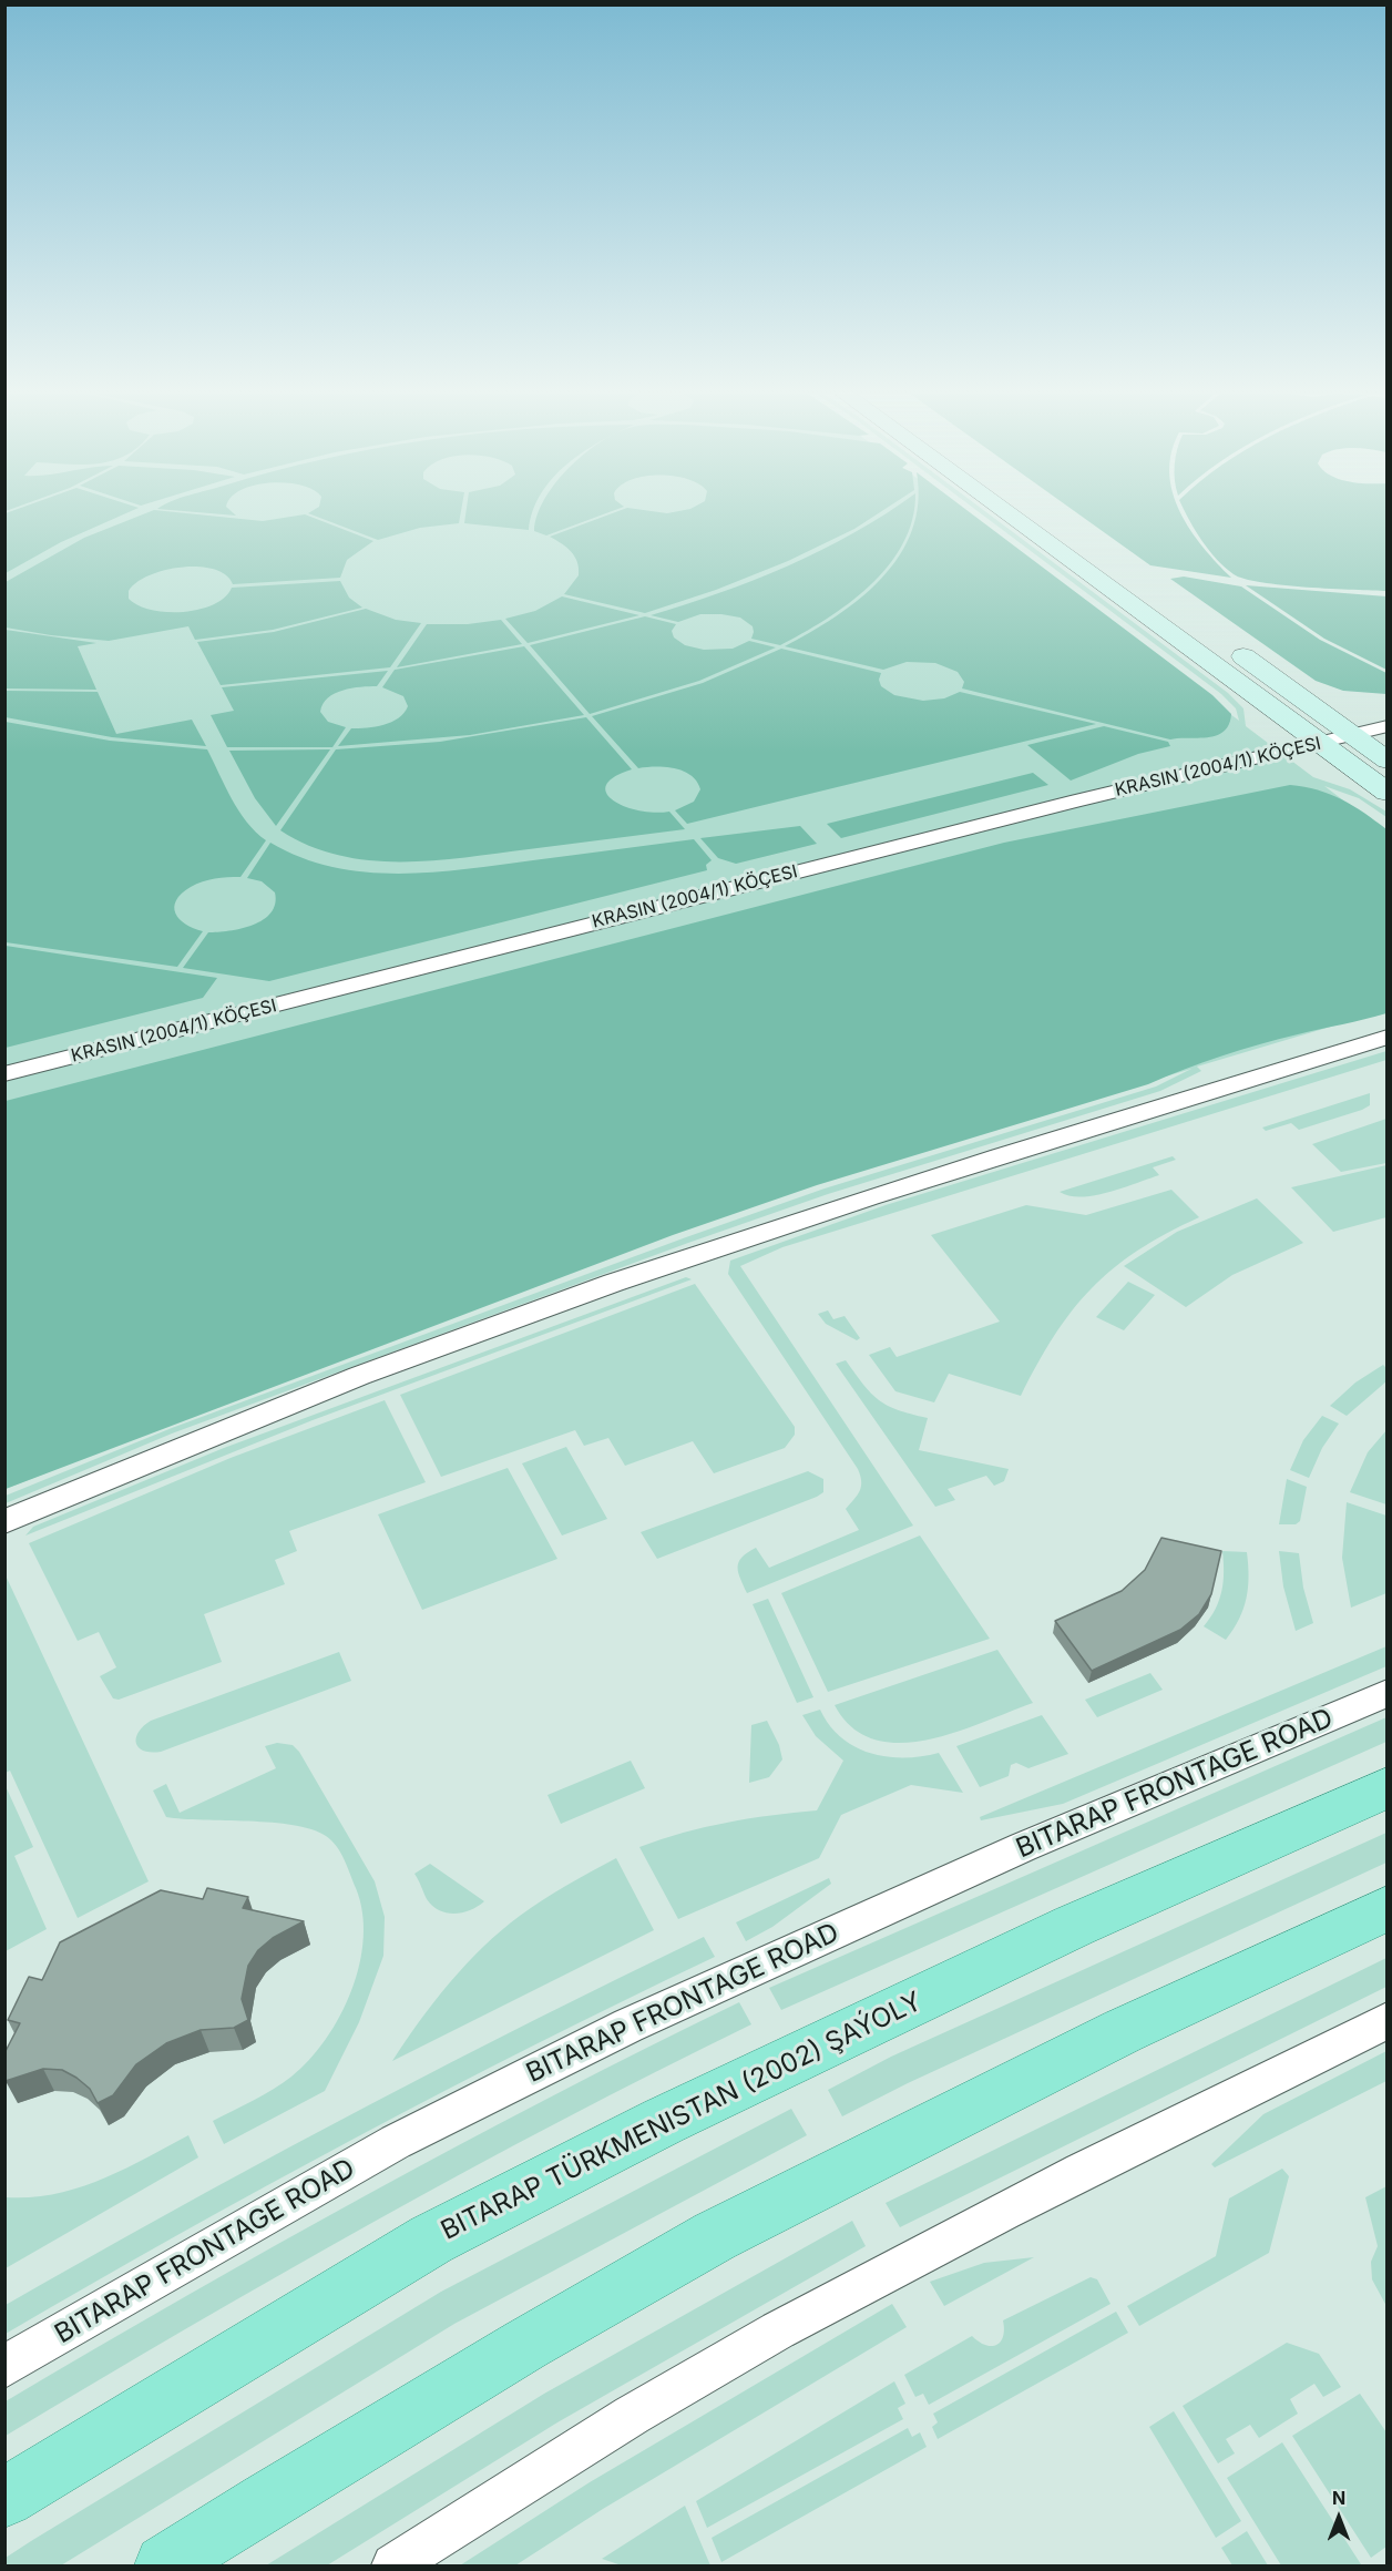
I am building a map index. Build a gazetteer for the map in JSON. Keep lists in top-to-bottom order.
{
  "streets": {
    "main road": ["BITARAP TÜRKMENISTAN (2002) ŞAÝOLY"],
    "street": ["KRASIN (2004/1) KÖÇESI", "BITARAP FRONTAGE ROAD"]
  },
  "north": "top"
}
